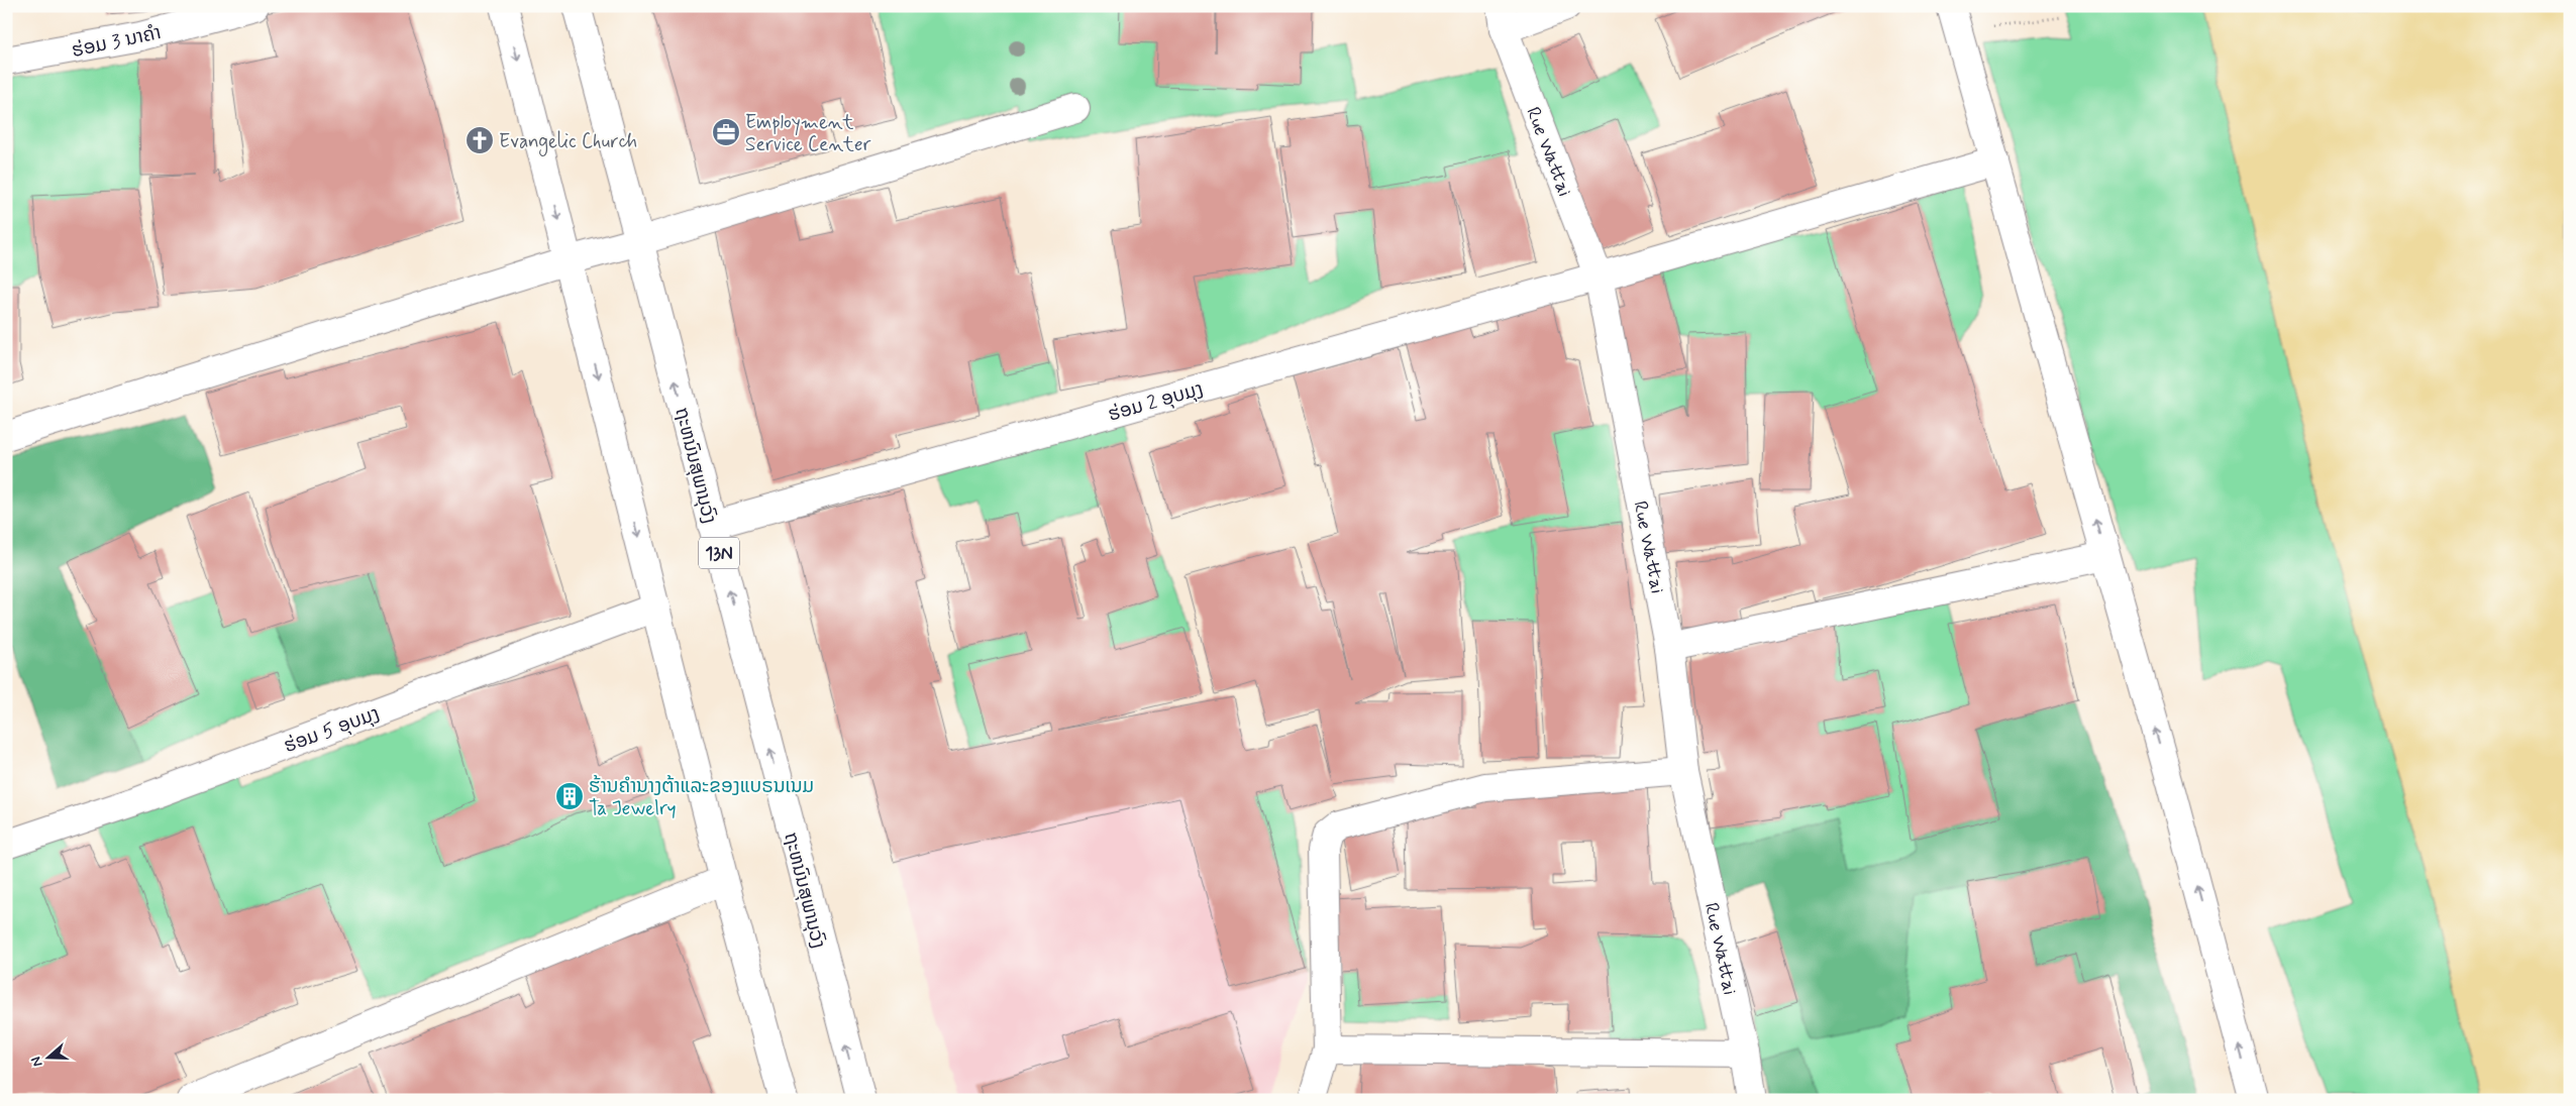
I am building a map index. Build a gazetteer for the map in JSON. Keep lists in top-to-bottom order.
{
  "streets": {
    "main road": [
      "ຮ່ອມ 3 ນາຄຳ",
      "Rue Wattai",
      "ຮ່ອມ 2 ອຸບມຸງ",
      "ຖະຫນົນສຸພານຸວົງ",
      "13N",
      "ຮ່ອມ 5 ອຸບມຸງ"
    ]
  },
  "crossings": [
    ["Rue Wattai", "ຮ່ອມ 2 ອຸບມຸງ"],
    ["ຮ່ອມ 2 ອຸບມຸງ", "ຖະຫນົນສຸພານຸວົງ"]
  ],
  "places": {
    "office": ["Employment Service Center"],
    "church": ["Evangelic Church"],
    "building": ["ຮ້ານຄຳນາງຕ້າແລະຂອງແບຣນເນມ Ta Jewelry"]
  },
  "north": "left"
}
